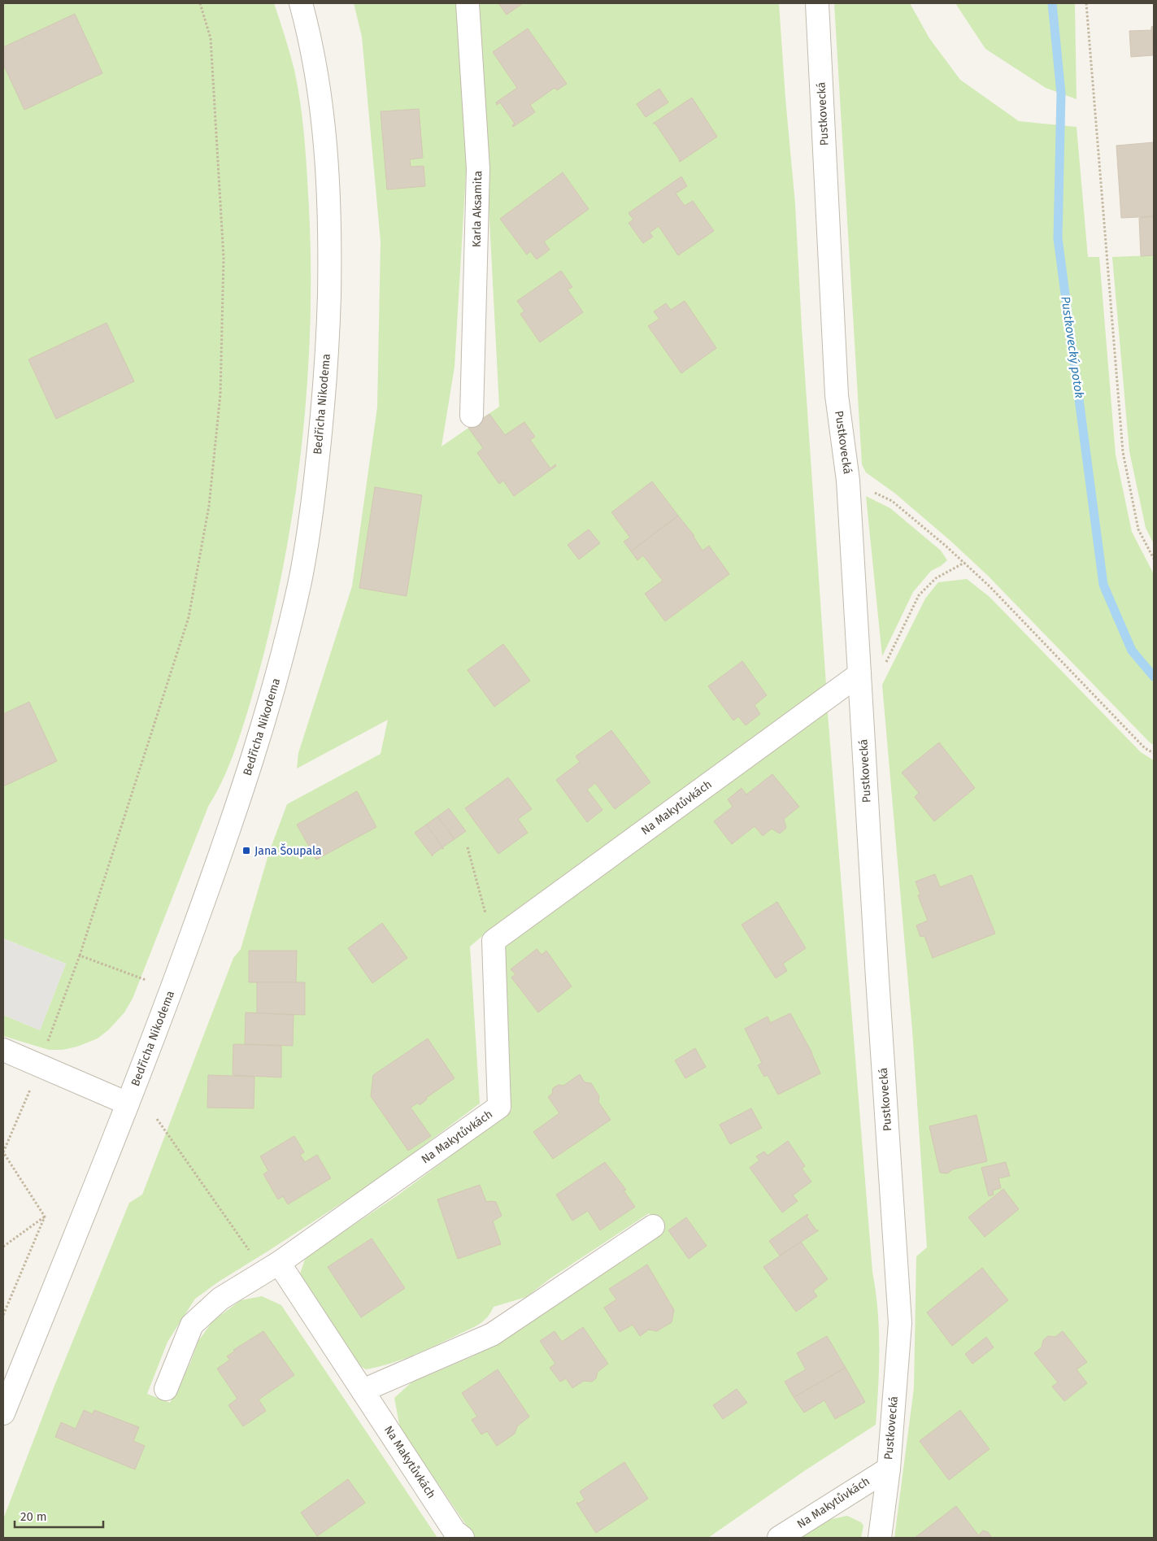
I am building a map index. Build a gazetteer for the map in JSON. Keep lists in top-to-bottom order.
{
  "streets": {
    "street": [
      "Pustkovecká",
      "Karla Aksamita",
      "Bedřicha Nikodema",
      "Na Makytůvkách"
    ]
  },
  "crossings": [
    ["Pustkovecká", "Na Makytůvkách"]
  ],
  "water": ["Pustkovecký potok"],
  "places": {
    "transit": ["Jana Šoupala"]
  },
  "scale_bar": "20 m"
}
